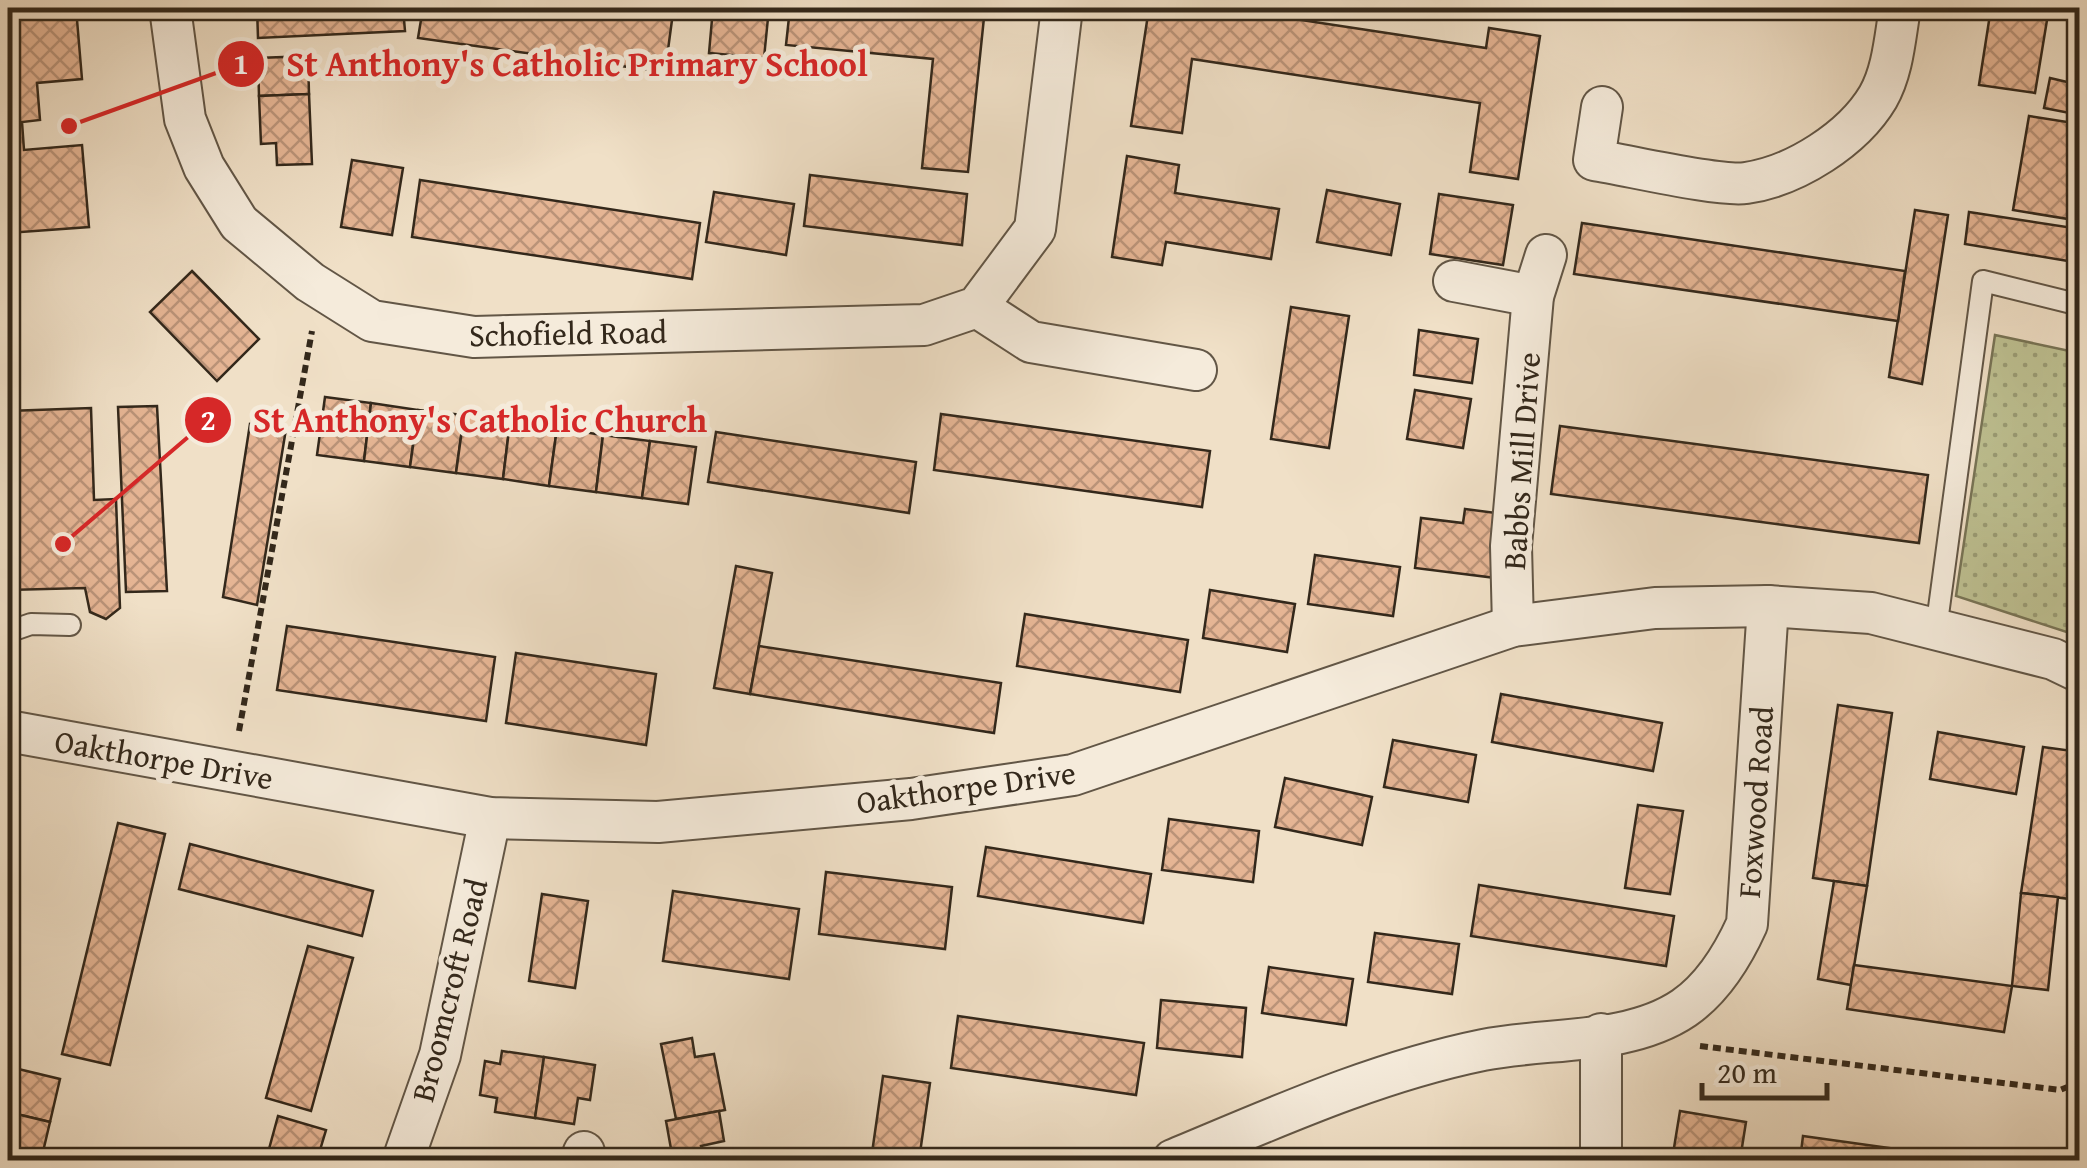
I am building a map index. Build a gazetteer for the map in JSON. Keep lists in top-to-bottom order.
{
  "streets": {
    "street": [
      "Schofield Road",
      "Babbs Mill Drive",
      "Oakthorpe Drive",
      "Foxwood Road",
      "Broomcroft Road"
    ]
  },
  "crossings": [
    ["Babbs Mill Drive", "Oakthorpe Drive"],
    ["Oakthorpe Drive", "Foxwood Road"],
    ["Oakthorpe Drive", "Broomcroft Road"]
  ],
  "places": ["St Anthony's Catholic Primary School", "St Anthony's Catholic Church"],
  "scale_bar": "20 m"
}
